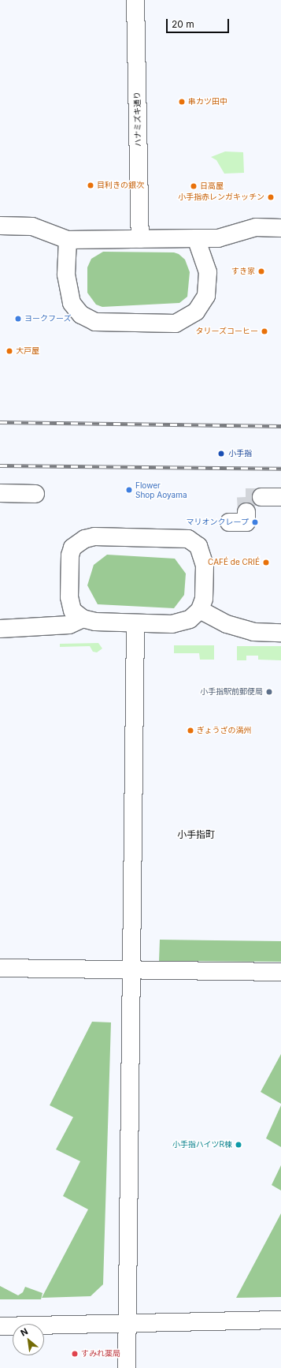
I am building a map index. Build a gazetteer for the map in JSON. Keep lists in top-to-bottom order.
{
  "streets": {
    "street": ["ハナミズキ通り"]
  },
  "districts": ["小手指町"],
  "places": [
    "串カツ田中",
    "目利きの銀次",
    "日高屋",
    "小手指赤レンガキッチン",
    "すき家",
    "ヨークフーズ",
    "タリーズコーヒー",
    "大戸屋",
    "小手指",
    "Flower Shop Aoyama",
    "マリオンクレープ",
    "CAFÉ de CRIÉ",
    "小手指駅前郵便局",
    "ぎょうざの満州",
    "小手指ハイツR棟",
    "すみれ薬局"
  ],
  "scale_bar": "20 m",
  "north": "top left"
}
